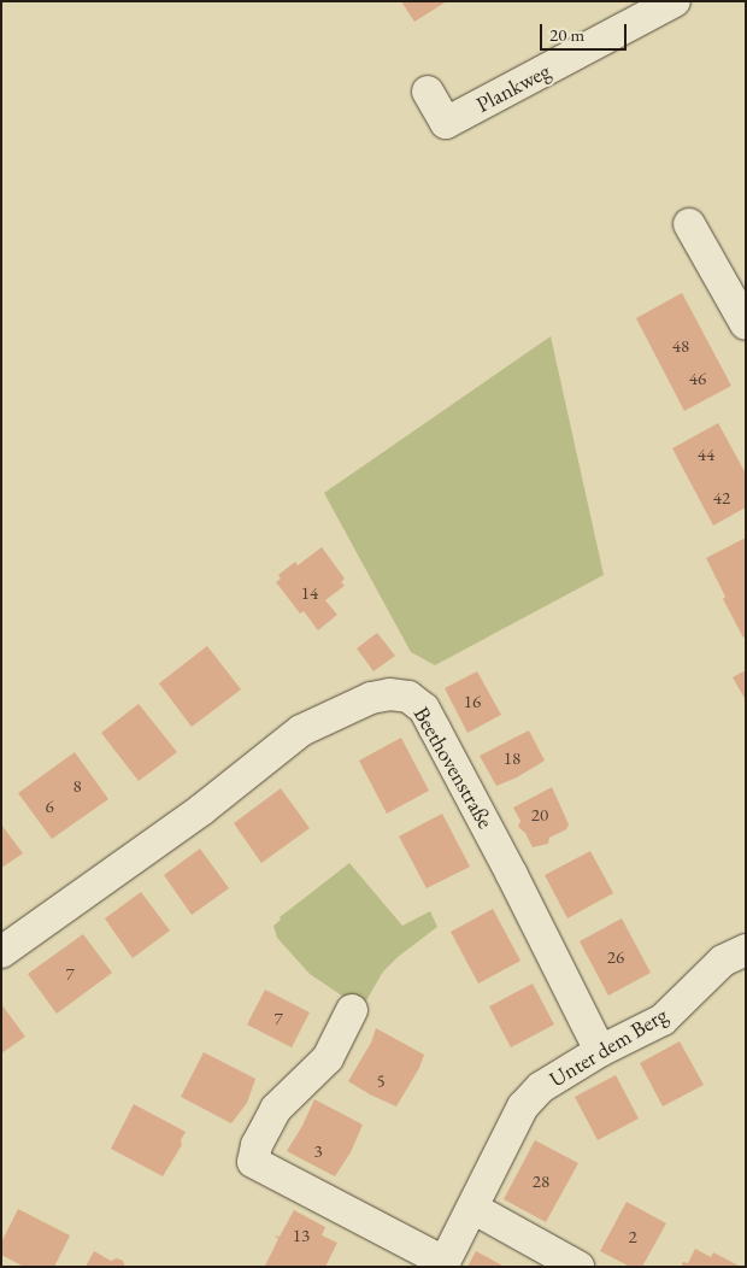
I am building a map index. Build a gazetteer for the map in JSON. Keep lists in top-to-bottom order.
{
  "streets": {
    "street": ["Plankweg", "Beethovenstraße", "Unter dem Berg"]
  },
  "crossings": [
    ["Beethovenstraße", "Unter dem Berg"]
  ],
  "house_numbers": [
    "48",
    "46",
    "44",
    "42",
    "14",
    "16",
    "18",
    "8",
    "6",
    "20",
    "26",
    "7",
    "7",
    "5",
    "3",
    "28",
    "13",
    "2"
  ],
  "scale_bar": "20 m"
}
